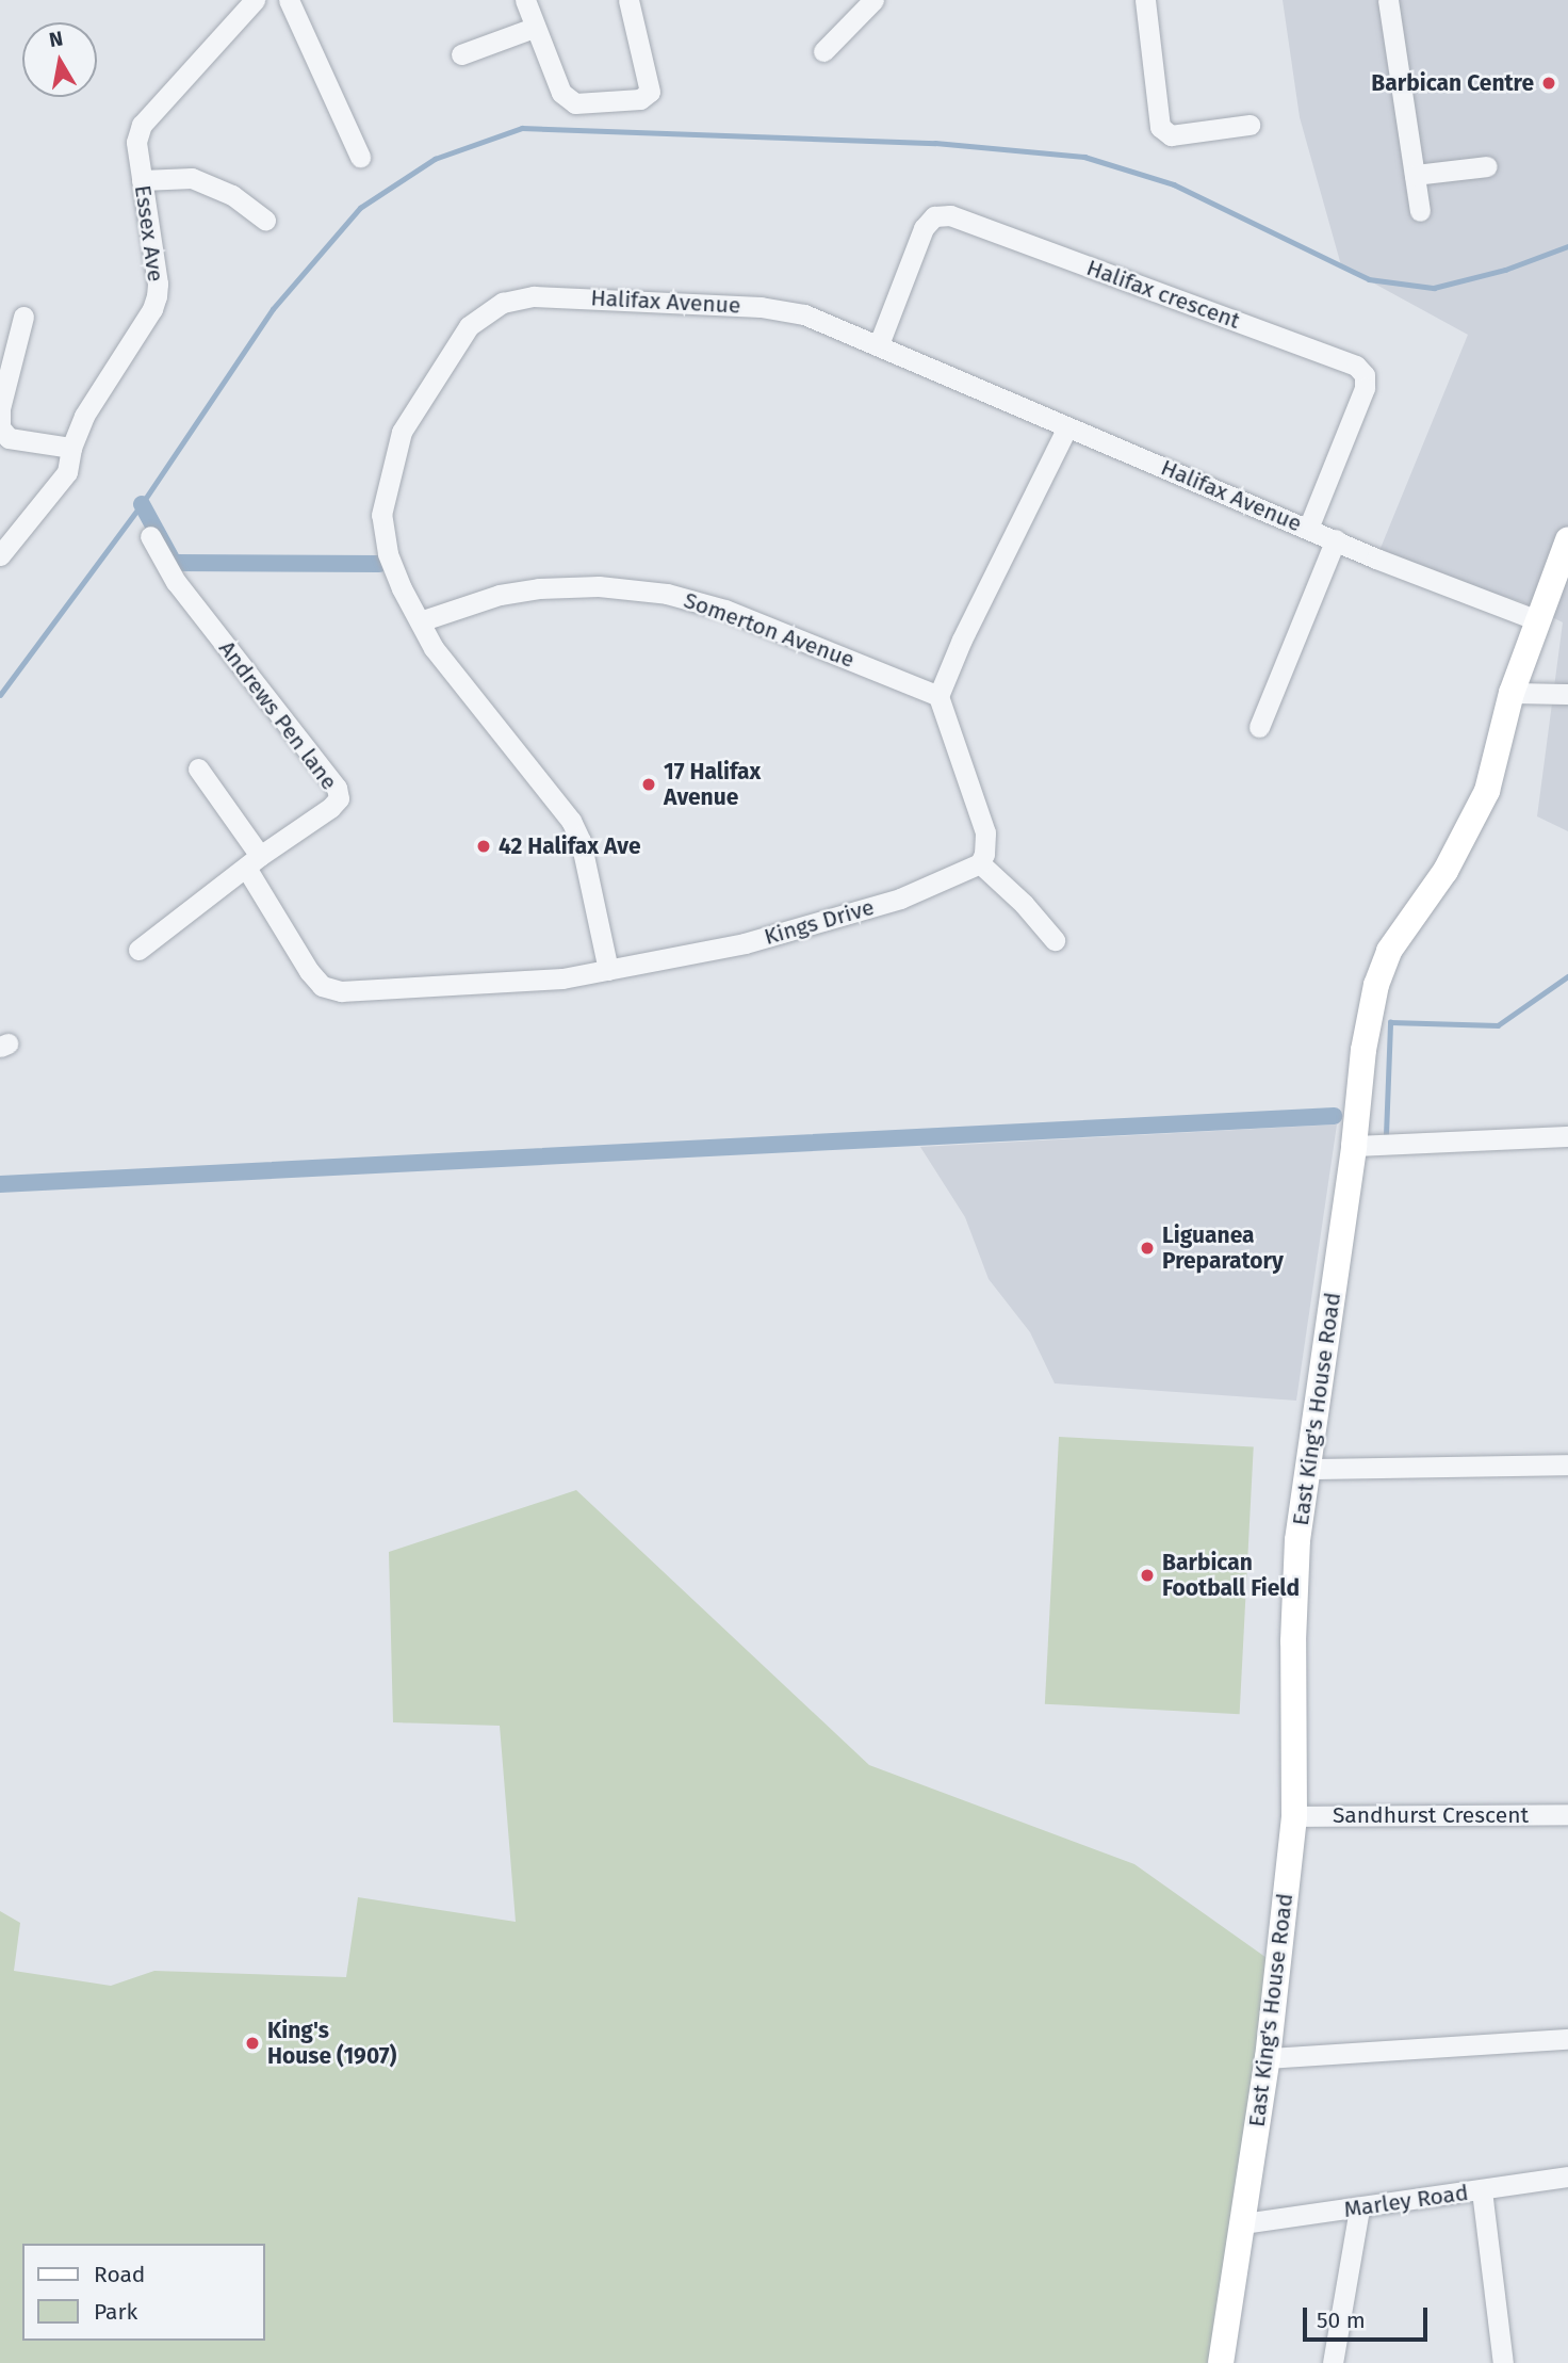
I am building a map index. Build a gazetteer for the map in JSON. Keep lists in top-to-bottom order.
{
  "streets": {
    "main road": ["East King's House Road"],
    "street": [
      "Essex Ave",
      "Halifax crescent",
      "Halifax Avenue",
      "Somerton Avenue",
      "Andrews Pen lane",
      "Kings Drive",
      "Sandhurst Crescent",
      "Marley Road"
    ]
  },
  "crossings": [
    ["Halifax crescent", "Halifax Avenue"],
    ["Halifax Avenue", "Somerton Avenue"],
    ["Halifax Avenue", "Kings Drive"],
    ["Halifax Avenue", "East King's House Road"],
    ["Andrews Pen lane", "Kings Drive"],
    ["East King's House Road", "Sandhurst Crescent"],
    ["East King's House Road", "Marley Road"]
  ],
  "places": [
    "Barbican Centre",
    "17 Halifax Avenue",
    "42 Halifax Ave",
    "Liguanea Preparatory",
    "Barbican Football Field",
    "King's House (1907)"
  ],
  "legend": ["Road", "Park"],
  "scale_bar": "50 m",
  "north": "top"
}
